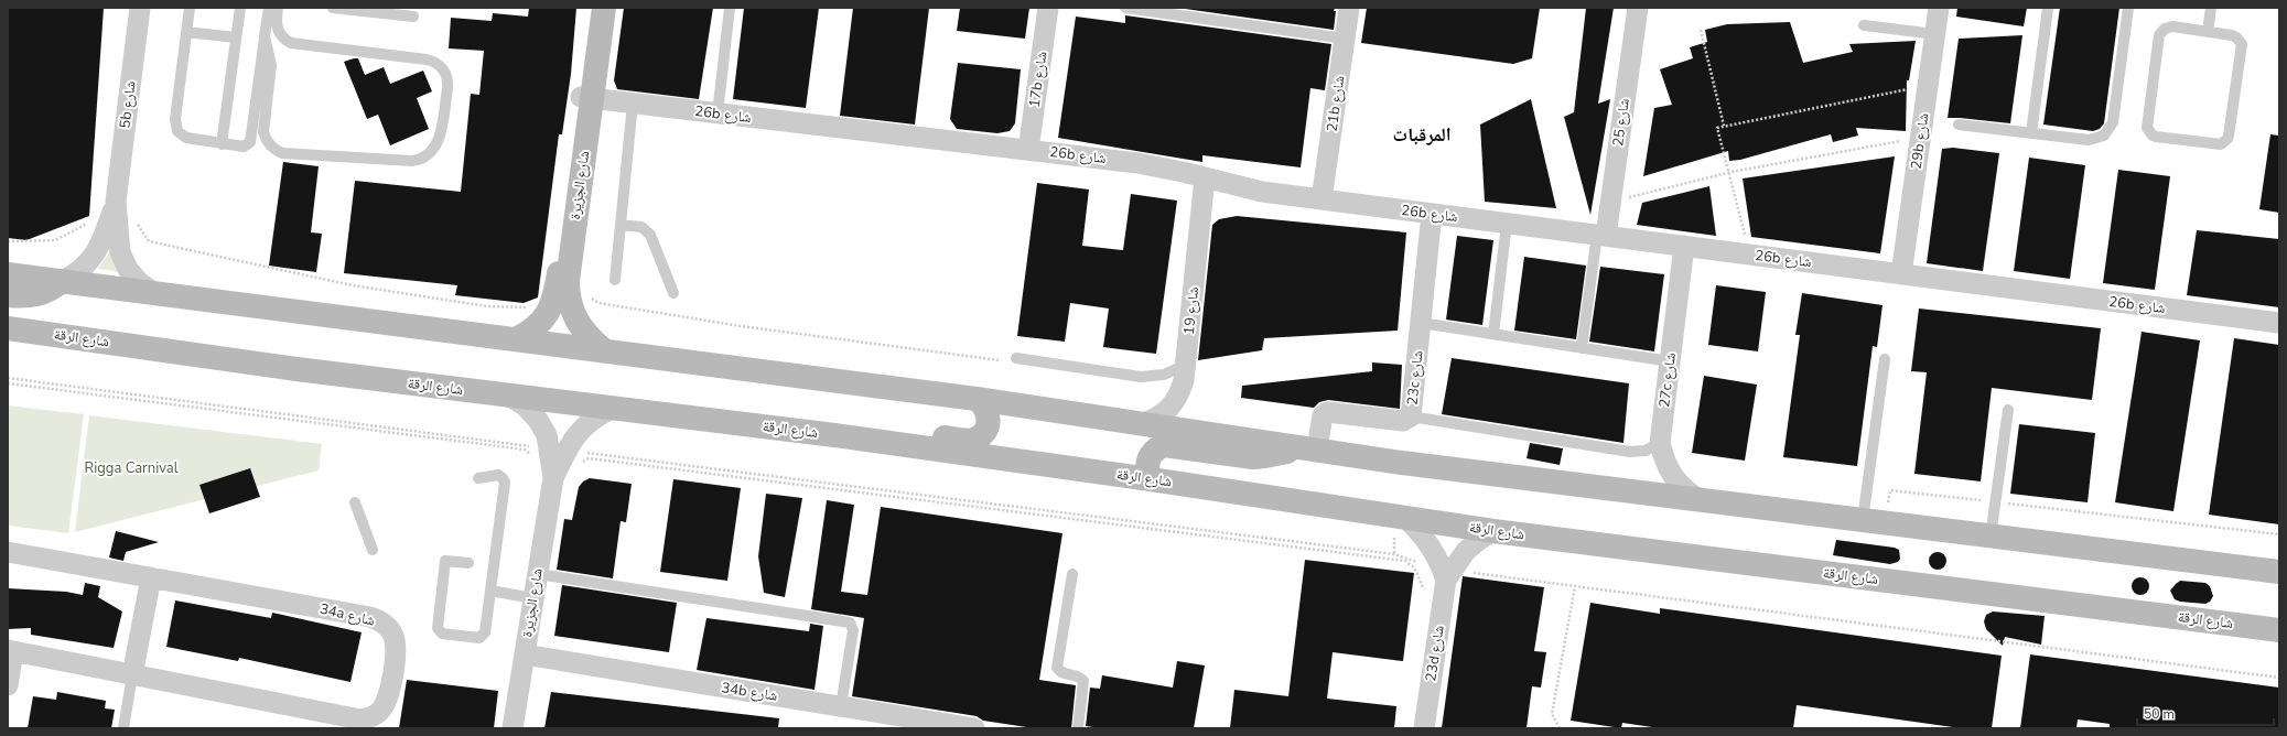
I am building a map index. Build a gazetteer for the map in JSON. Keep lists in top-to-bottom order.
{
  "streets": {
    "street": [
      "17b شارع",
      "21b شارع",
      "5b شارع",
      "26b شارع",
      "شارع 25",
      "29b شارع",
      "شارع الجزيرة",
      "شارع 19",
      "شارع الرقة",
      "23c شارع",
      "27c شارع",
      "34a شارع",
      "23d شارع",
      "34b شارع"
    ]
  },
  "crossings": [
    ["17b شارع", "26b شارع"],
    ["21b شارع", "26b شارع"],
    ["26b شارع", "شارع 25"],
    ["26b شارع", "29b شارع"],
    ["26b شارع", "شارع الجزيرة"],
    ["26b شارع", "شارع 19"],
    ["26b شارع", "23c شارع"],
    ["26b شارع", "27c شارع"],
    ["شارع الجزيرة", "شارع الرقة"],
    ["شارع الجزيرة", "34b شارع"],
    ["شارع الرقة", "23d شارع"]
  ],
  "districts": ["المرقبات"],
  "parks": ["Rigga Carnival"],
  "scale_bar": "50 m"
}
